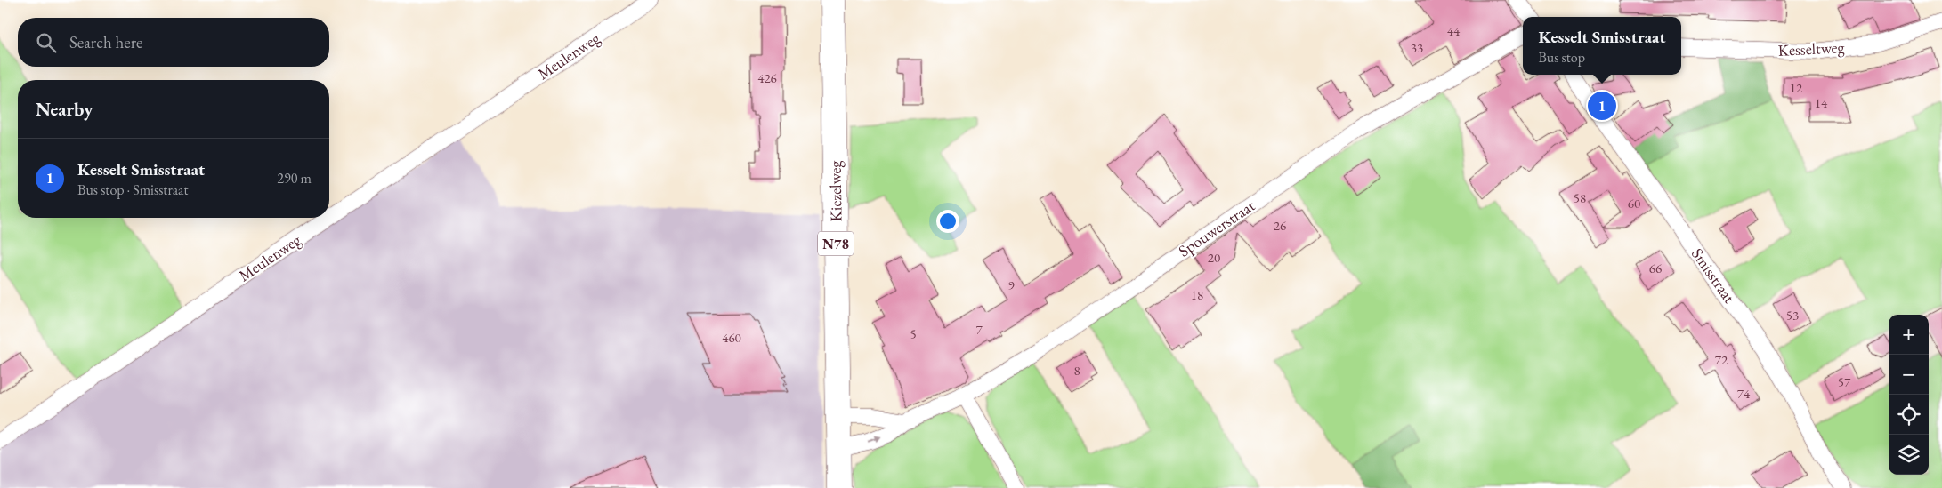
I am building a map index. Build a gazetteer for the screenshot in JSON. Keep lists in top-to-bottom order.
{
  "streets": {
    "main road": ["Kiezelweg", "N78"],
    "street": [
      "Kesseltweg",
      "Meulenweg",
      "Spouwerstraat",
      "Smisstraat"
    ]
  },
  "crossings": [
    ["Kiezelweg", "Spouwerstraat"]
  ],
  "house_numbers": [
    "44",
    "33",
    "426",
    "12",
    "14",
    "58",
    "60",
    "26",
    "20",
    "66",
    "9",
    "18",
    "53",
    "7",
    "5",
    "460",
    "72",
    "8",
    "57",
    "74"
  ],
  "page": {
    "popup": ["Kesselt Smisstraat", "Bus stop"],
    "search": "Search here",
    "heading": "Nearby",
    "pins": "1",
    "list": [
      {
        "mark": "1",
        "name": "Kesselt Smisstraat",
        "note": "Bus stop · Smisstraat",
        "value": "290 m"
      }
    ],
    "map_buttons": ["+", "−"]
  }
}
